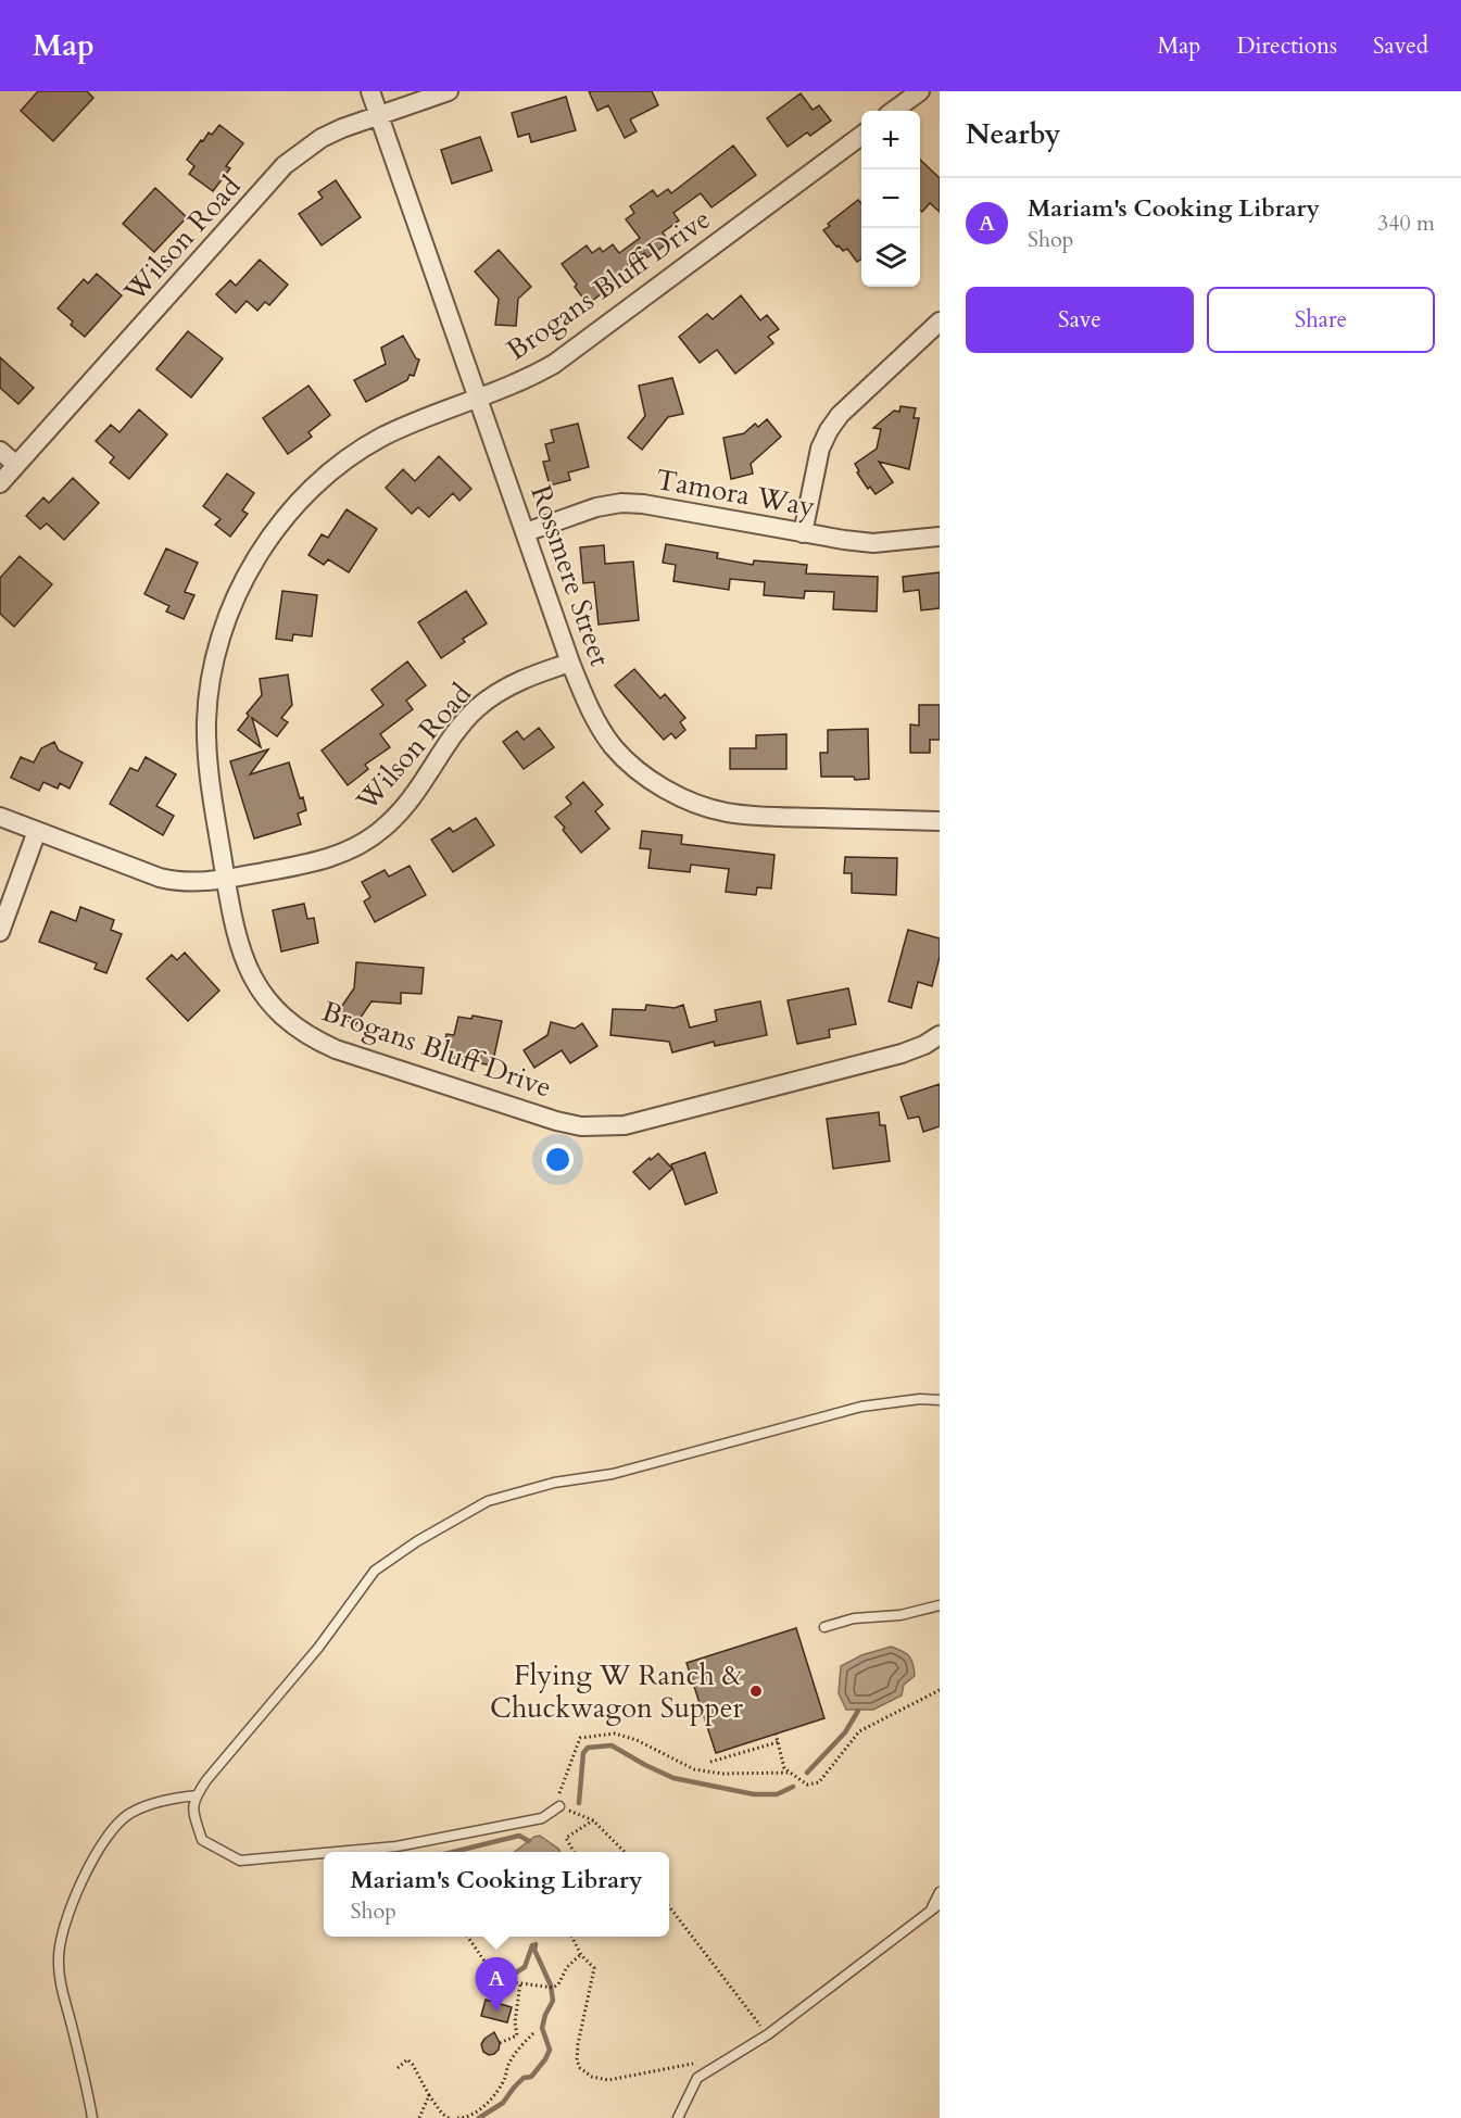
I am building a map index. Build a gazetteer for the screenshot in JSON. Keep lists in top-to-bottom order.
{
  "streets": {
    "street": [
      "Wilson Road",
      "Brogans Bluff Drive",
      "Tamora Way",
      "Rossmere Street"
    ]
  },
  "crossings": [
    ["Wilson Road", "Brogans Bluff Drive"],
    ["Wilson Road", "Rossmere Street"],
    ["Brogans Bluff Drive", "Rossmere Street"],
    ["Tamora Way", "Rossmere Street"]
  ],
  "places": ["Flying W Ranch & Chuckwagon Supper"],
  "page": {
    "header": "Map",
    "nav": ["Map", "Directions", "Saved"],
    "heading": "Nearby",
    "map_buttons": ["+", "−"],
    "list": [
      {
        "mark": "A",
        "name": "Mariam's Cooking Library",
        "note": "Shop",
        "value": "340 m"
      }
    ],
    "buttons": ["Save", "Share"],
    "popup": ["Mariam's Cooking Library", "Shop"],
    "pins": "A"
  }
}
